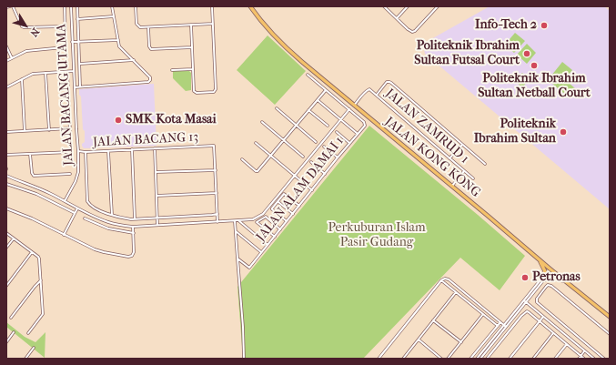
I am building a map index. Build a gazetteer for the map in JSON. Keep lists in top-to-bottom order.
{
  "streets": {
    "main road": ["JALAN KONG KONG"],
    "street": [
      "JALAN BACANG UTAMA",
      "JALAN ZAMRUD 1",
      "JALAN BACANG 13",
      "JALAN ALAM DAMAI 1"
    ]
  },
  "crossings": [
    ["JALAN BACANG UTAMA", "JALAN BACANG 13"],
    ["JALAN ZAMRUD 1", "JALAN KONG KONG"]
  ],
  "parks": ["Perkuburan Islam Pasir Gudang"],
  "places": [
    "Info-Tech 2",
    "Politeknik Ibrahim Sultan Futsal Court",
    "Politeknik Ibrahim Sultan Netball Court",
    "SMK Kota Masai",
    "Politeknik Ibrahim Sultan",
    "Petronas"
  ],
  "north": "bottom right"
}
